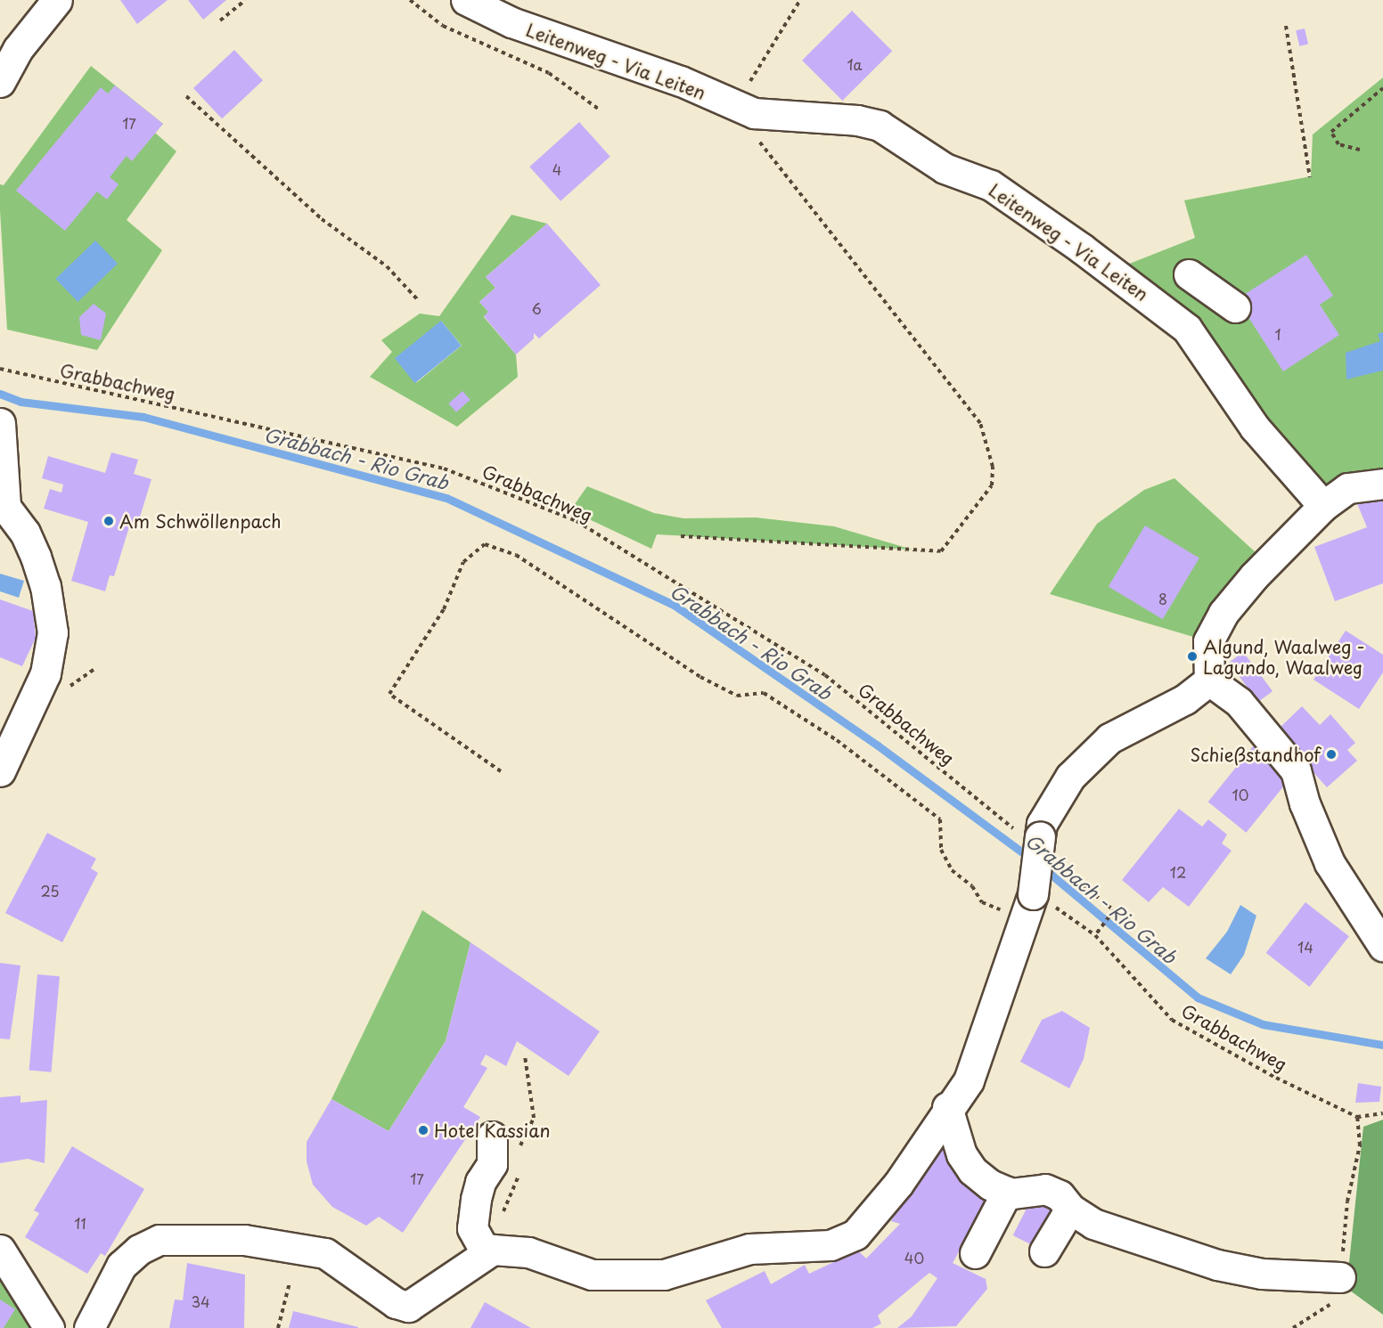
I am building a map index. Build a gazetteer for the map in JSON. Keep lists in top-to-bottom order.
{
  "streets": {
    "street": ["Leitenweg - Via Leiten"],
    "path": ["Grabbachweg"]
  },
  "water": ["Grabbach - Rio Grab"],
  "places": [
    "Am Schwöllenpach",
    "Algund, Waalweg - Lagundo, Waalweg",
    "Schießstandhof",
    "Hotel Kassian"
  ],
  "house_numbers": [
    "1a",
    "17",
    "4",
    "6",
    "1",
    "8",
    "10",
    "12",
    "25",
    "14",
    "17",
    "11",
    "40",
    "34"
  ]
}
